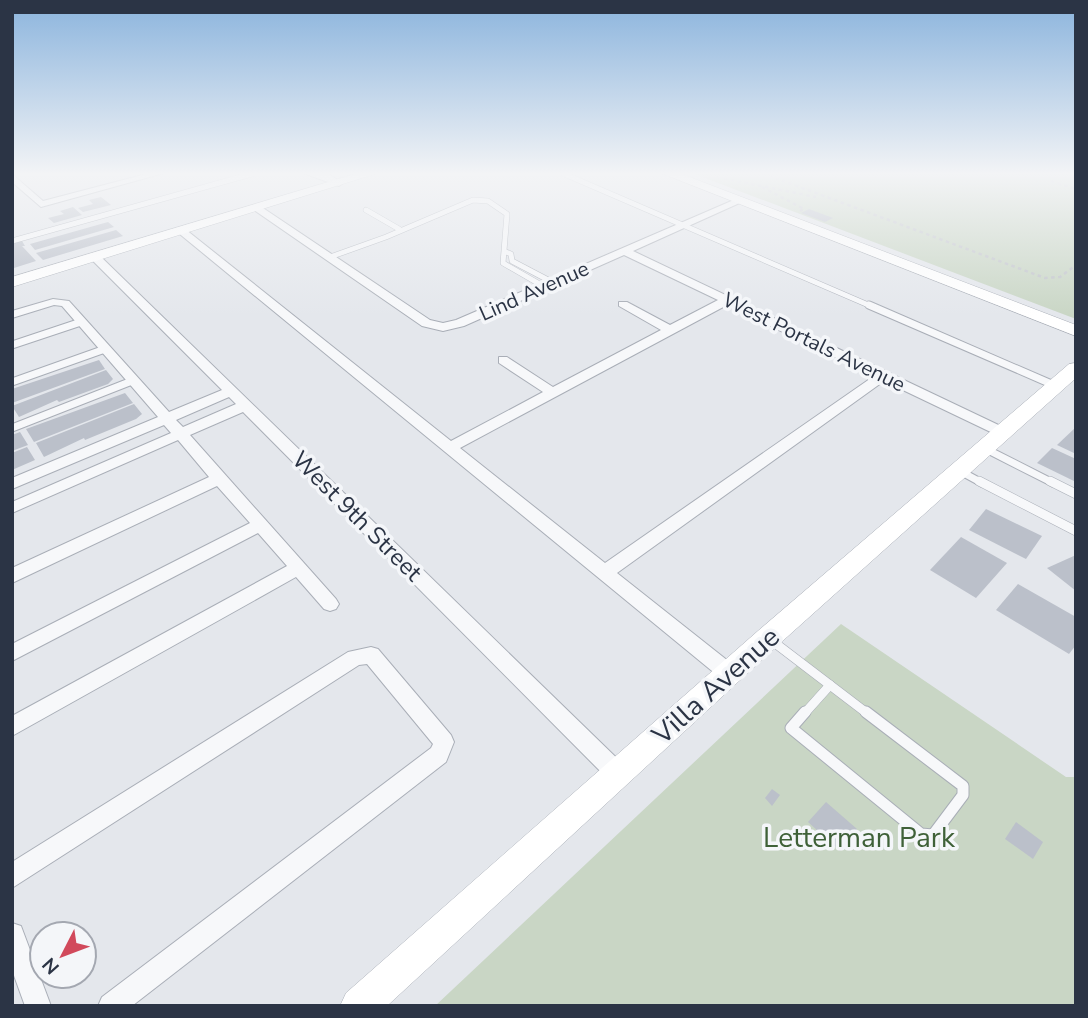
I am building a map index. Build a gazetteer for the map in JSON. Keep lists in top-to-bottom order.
{
  "streets": {
    "main road": ["Villa Avenue"],
    "street": ["Lind Avenue", "West Portals Avenue", "West 9th Street"]
  },
  "crossings": [
    ["Lind Avenue", "West Portals Avenue"],
    ["West Portals Avenue", "Villa Avenue"],
    ["West 9th Street", "Villa Avenue"]
  ],
  "parks": ["Letterman Park"],
  "north": "bottom left"
}
